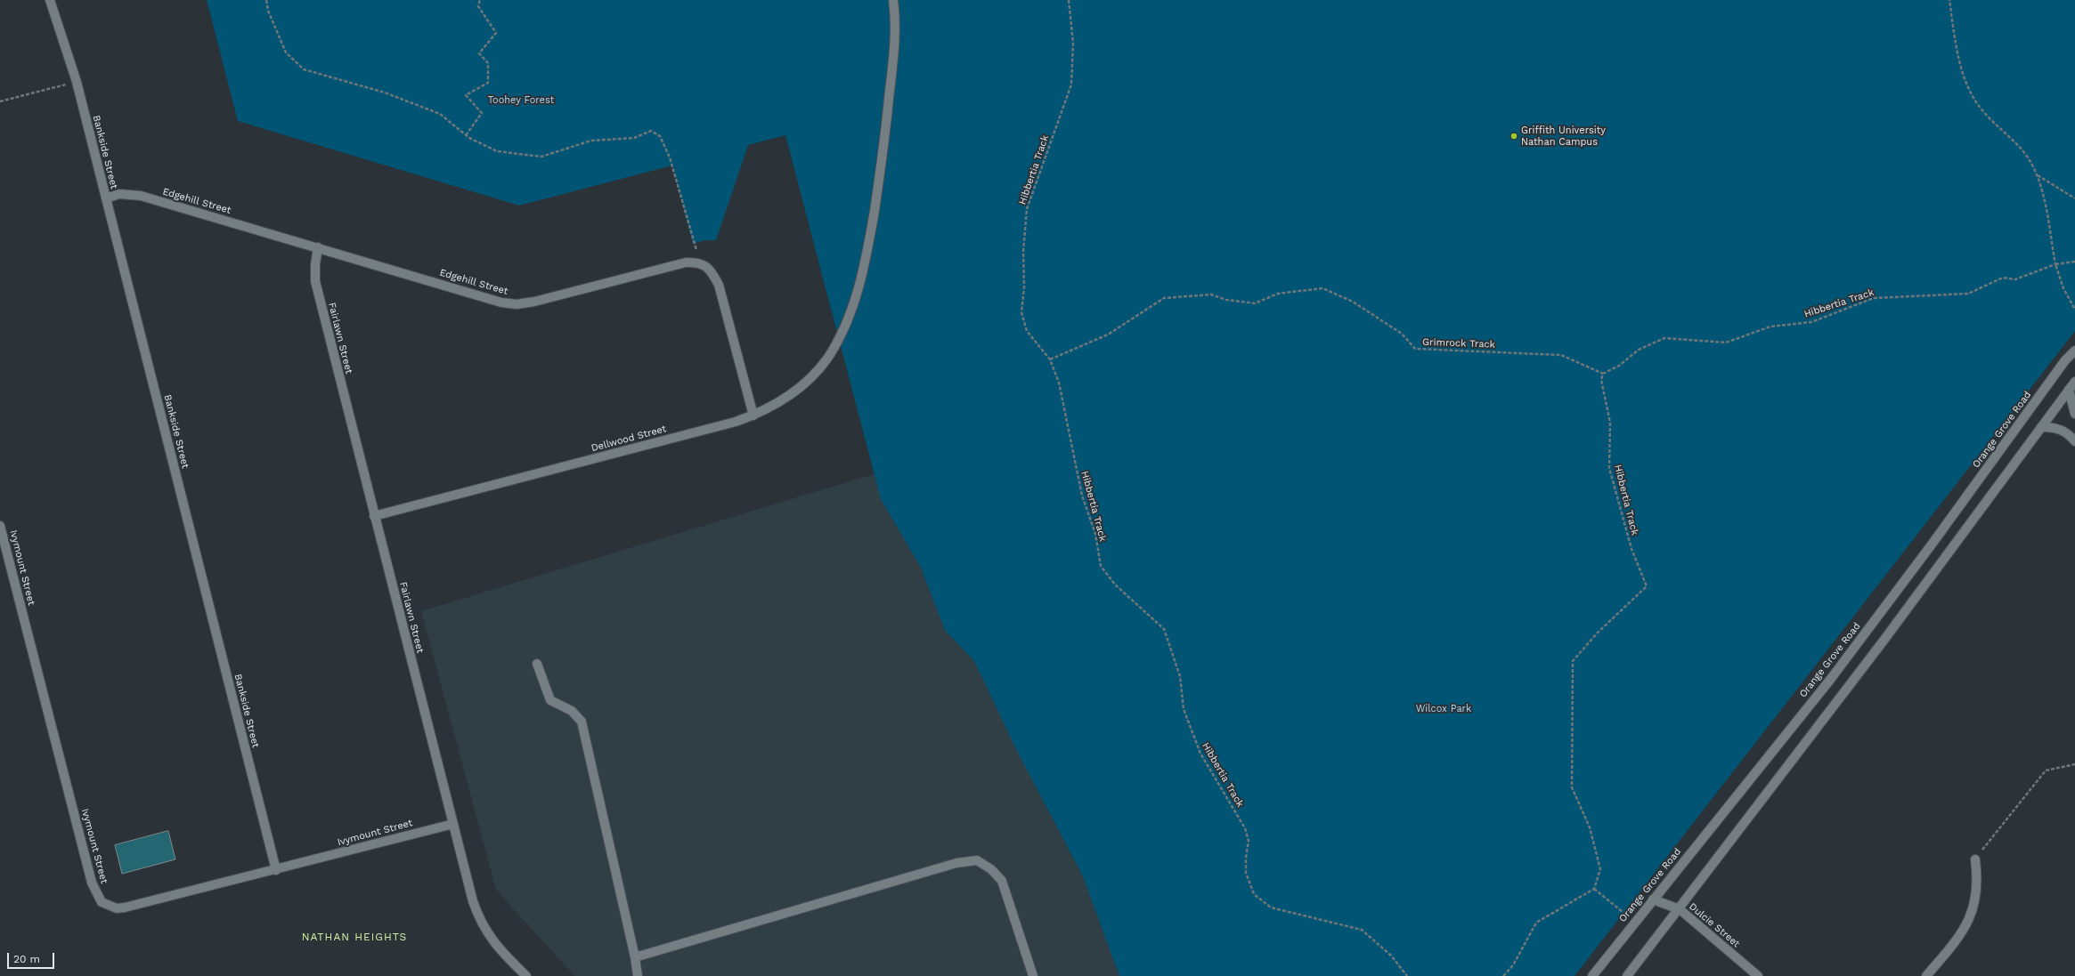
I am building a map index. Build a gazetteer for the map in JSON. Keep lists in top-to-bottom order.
{
  "streets": {
    "street": [
      "Bankside Street",
      "Edgehill Street",
      "Fairlawn Street",
      "Orange Grove Road",
      "Dellwood Street",
      "Ivymount Street",
      "Dulcie Street"
    ],
    "path": ["Hibbertia Track", "Grimrock Track"]
  },
  "crossings": [
    ["Bankside Street", "Edgehill Street"],
    ["Bankside Street", "Ivymount Street"],
    ["Hibbertia Track", "Grimrock Track"],
    ["Edgehill Street", "Fairlawn Street"],
    ["Fairlawn Street", "Dellwood Street"],
    ["Fairlawn Street", "Ivymount Street"],
    ["Orange Grove Road", "Dulcie Street"]
  ],
  "districts": ["NATHAN HEIGHTS"],
  "parks": ["Toohey Forest", "Wilcox Park"],
  "places": ["Griffith University Nathan Campus"],
  "scale_bar": "20 m"
}
